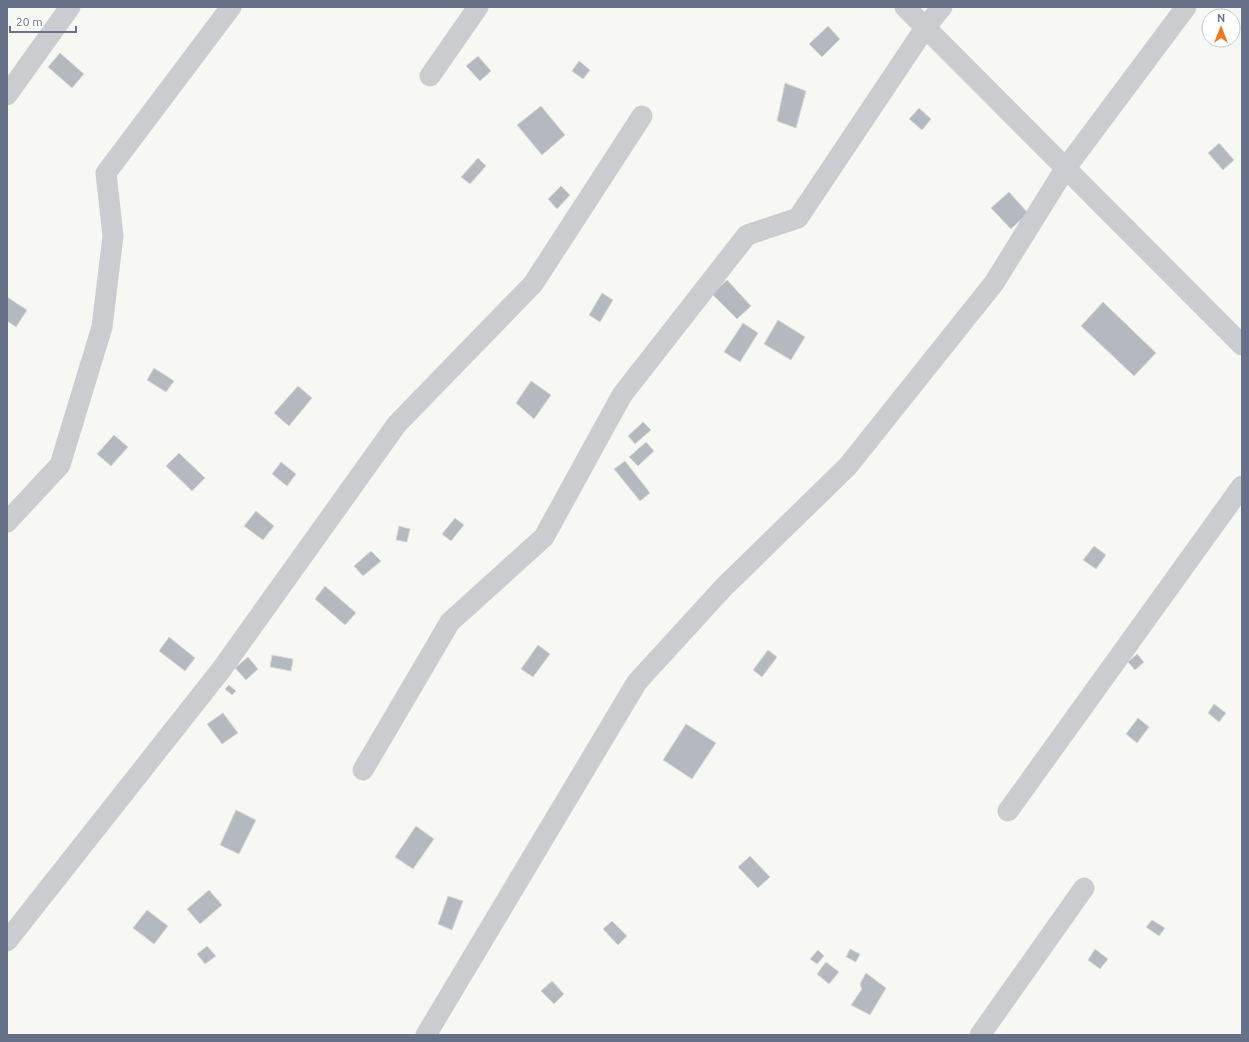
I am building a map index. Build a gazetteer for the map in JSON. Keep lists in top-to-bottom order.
{
  "scale_bar": "20 m",
  "north": "top"
}
